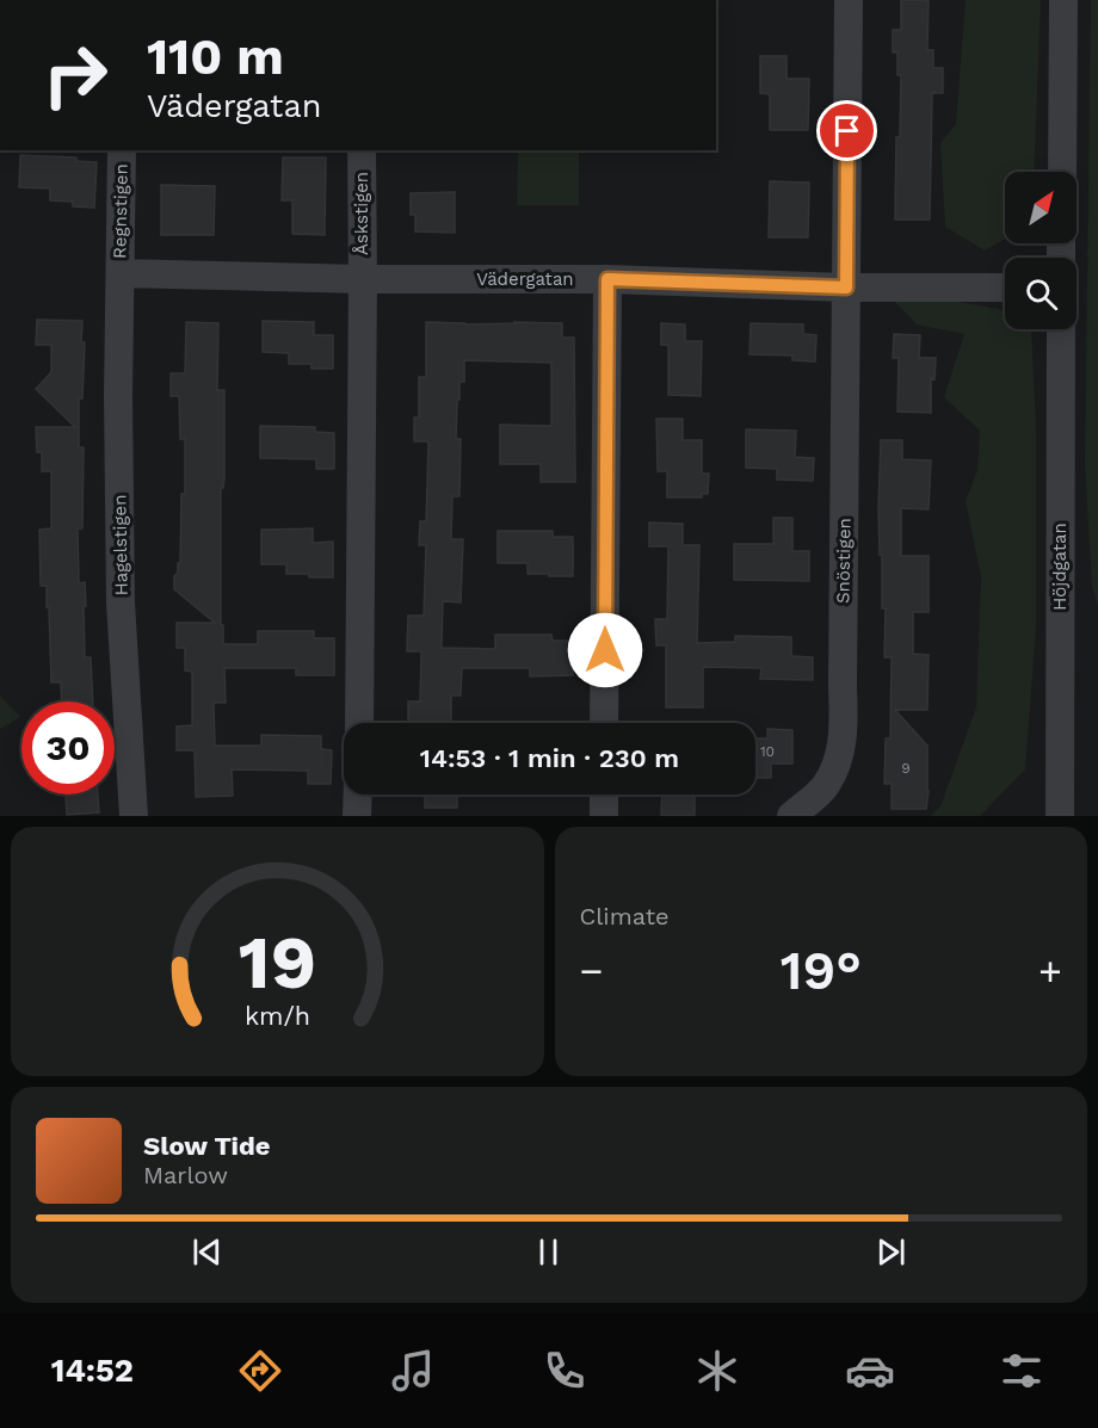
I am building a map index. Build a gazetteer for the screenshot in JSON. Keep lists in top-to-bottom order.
{
  "streets": {
    "street": [
      "Regnstigen",
      "Åskstigen",
      "Vädergatan",
      "Hagelstigen",
      "Snöstigen",
      "Höjdgatan"
    ]
  },
  "crossings": [
    ["Regnstigen", "Vädergatan"],
    ["Regnstigen", "Hagelstigen"],
    ["Åskstigen", "Vädergatan"],
    ["Vädergatan", "Hagelstigen"],
    ["Vädergatan", "Snöstigen"]
  ],
  "house_numbers": ["10", "9"],
  "north": "top right",
  "page": {
    "turn": ["110 m", "Vädergatan"],
    "limit": "30",
    "trip": "14:53 · 1 min · 230 m",
    "tile": "Climate",
    "heat": ["−", "19°", "+"],
    "song": ["Slow Tide", "Marlow"],
    "tabs": "14:52",
    "gauge": ["19", "km/h"]
  }
}
